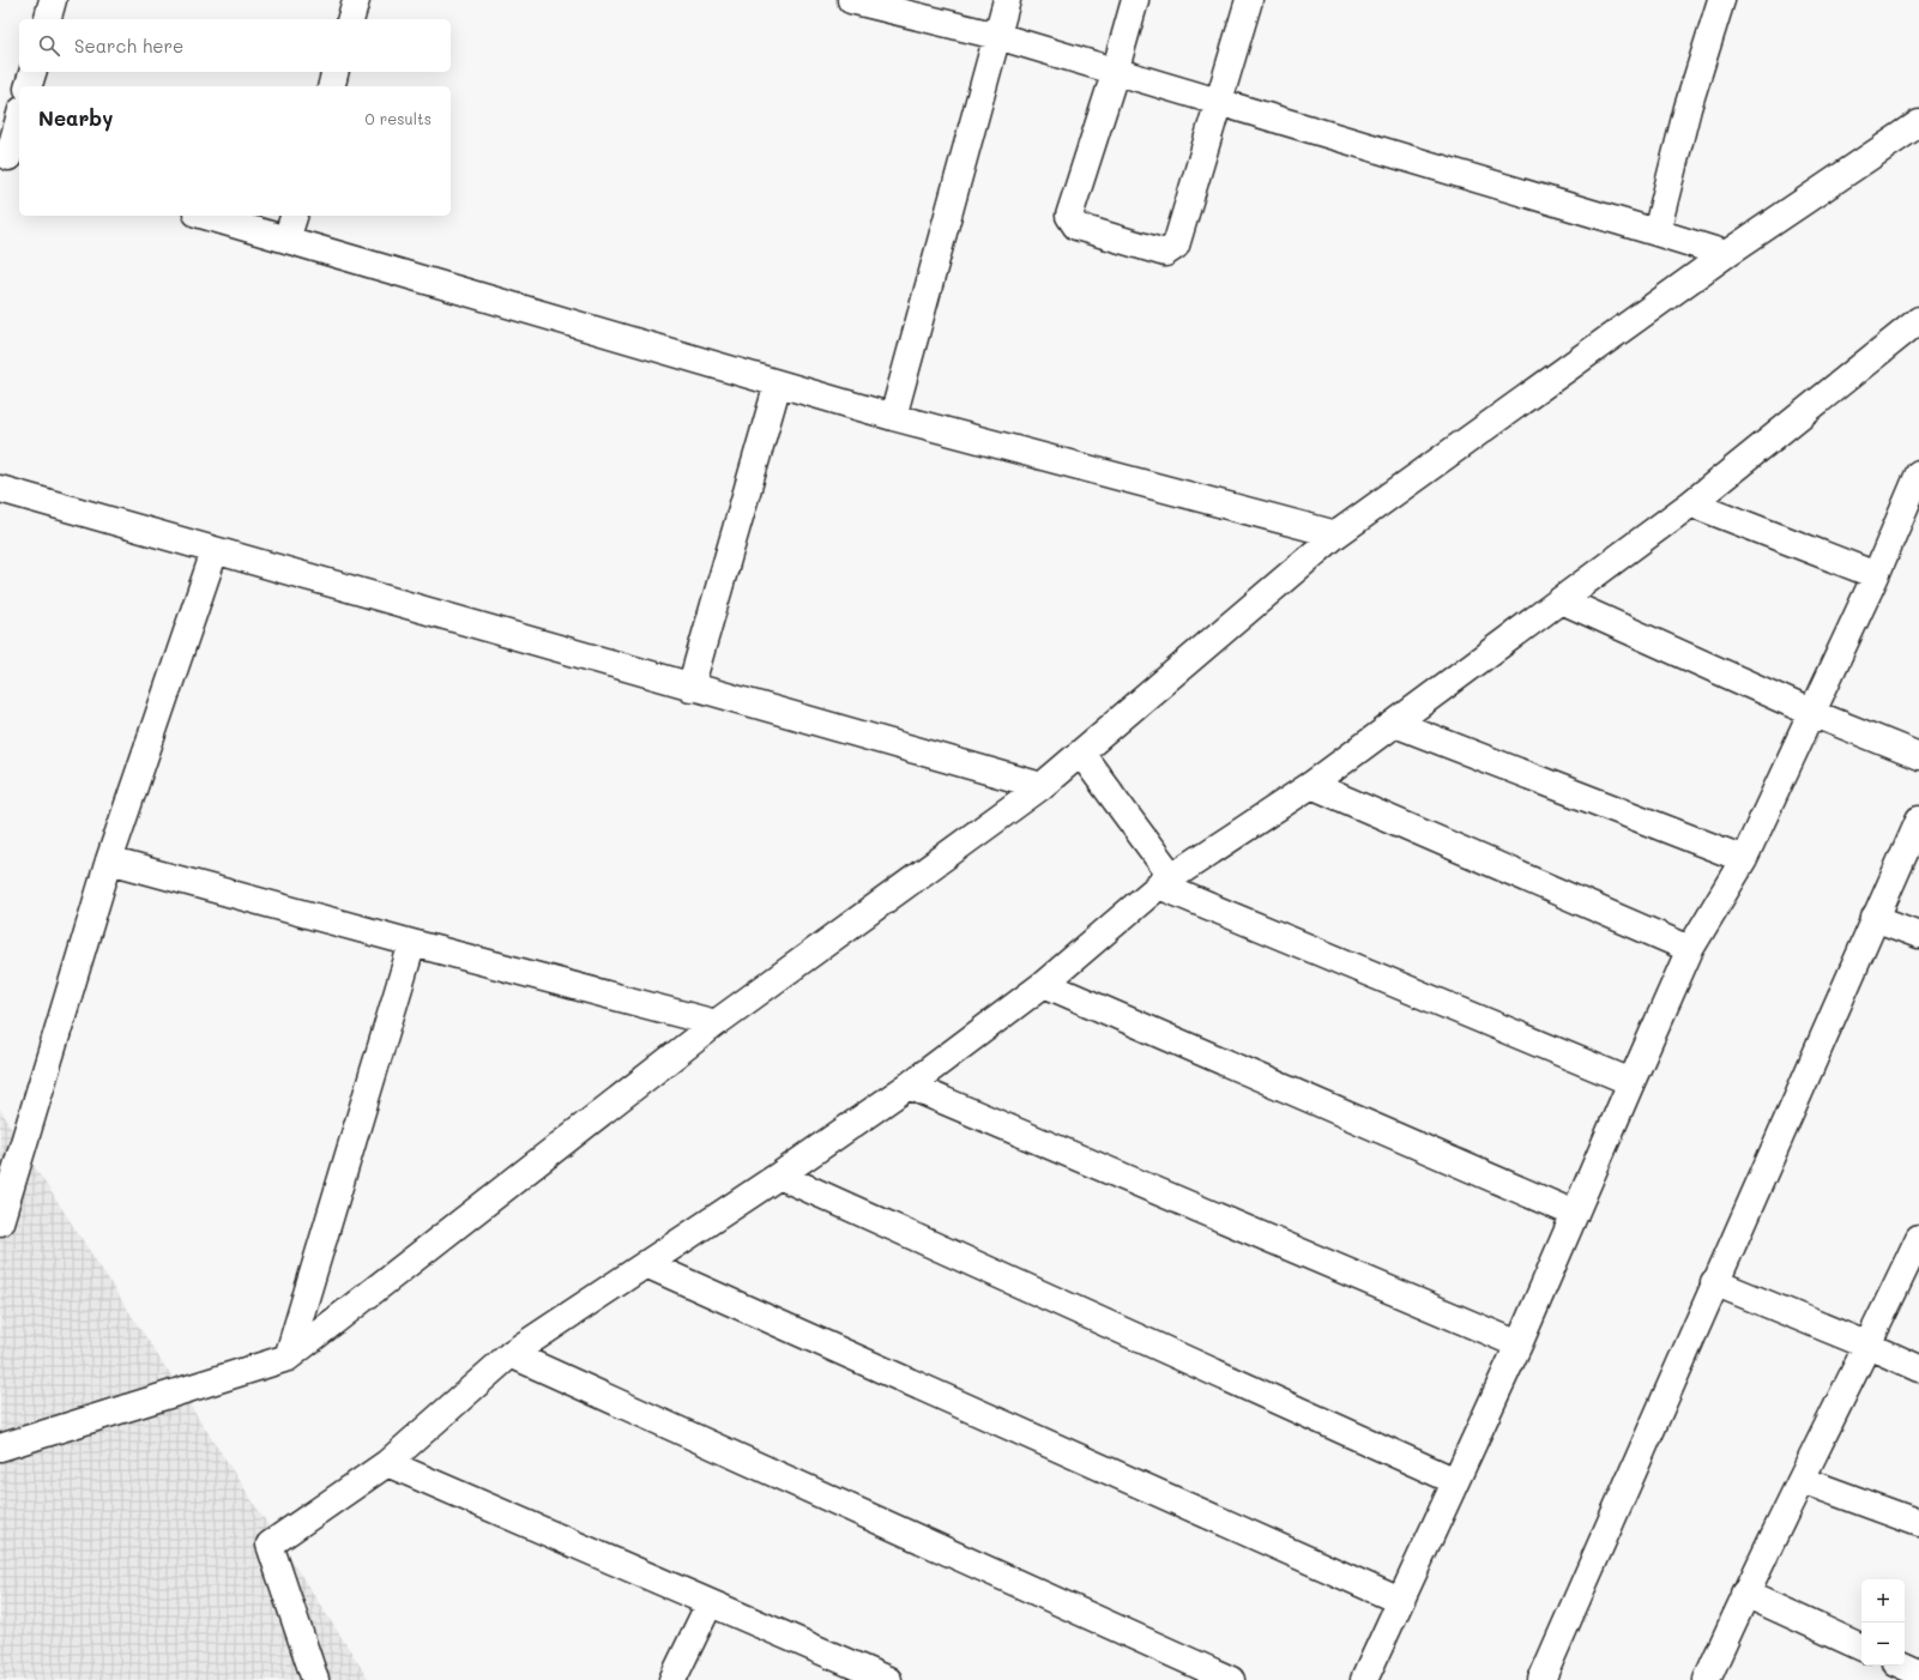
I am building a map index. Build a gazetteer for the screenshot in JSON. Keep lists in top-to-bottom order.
{
  "page": {
    "search": "Search here",
    "heading": ["Nearby", "0 results"],
    "map_buttons": ["+", "−"]
  }
}
